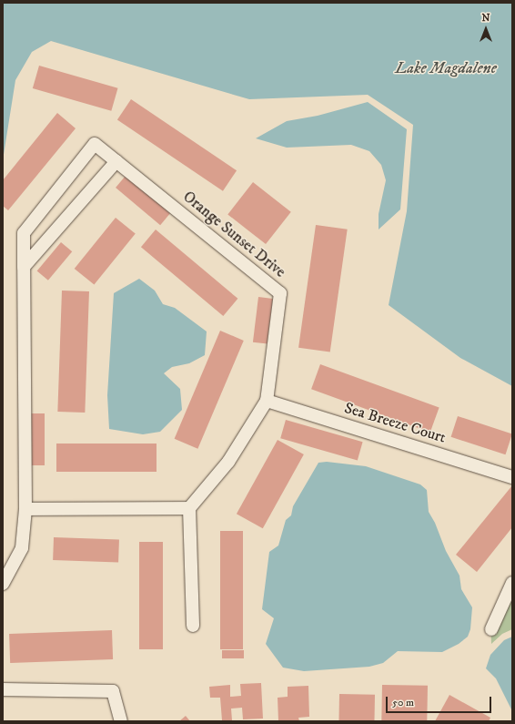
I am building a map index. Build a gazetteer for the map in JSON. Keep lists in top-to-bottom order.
{
  "streets": {
    "street": ["Orange Sunset Drive", "Sea Breeze Court"]
  },
  "crossings": [
    ["Orange Sunset Drive", "Sea Breeze Court"]
  ],
  "water": ["Lake Magdalene"],
  "scale_bar": "50 m",
  "north": "top"
}
